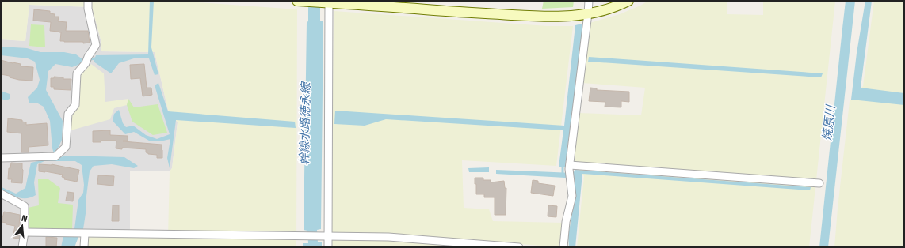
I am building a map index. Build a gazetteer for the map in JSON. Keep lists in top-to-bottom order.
{
  "water": ["焼原川", "幹線水路徳永線"],
  "north": "top"
}
